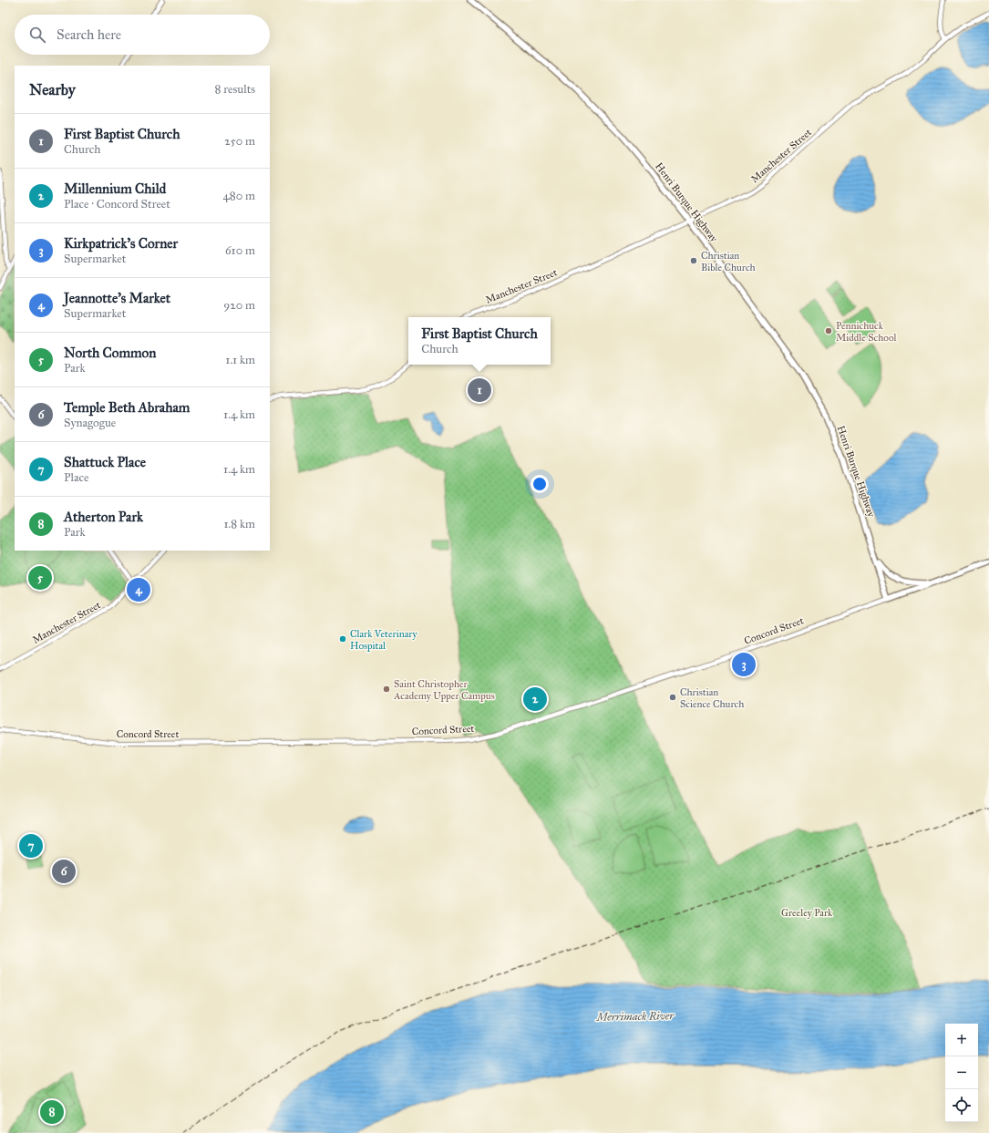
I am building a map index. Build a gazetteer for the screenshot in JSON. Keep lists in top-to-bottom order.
{
  "streets": {
    "main road": ["Manchester Street", "Henri Burque Highway", "Concord Street"]
  },
  "crossings": [
    ["Manchester Street", "Henri Burque Highway"],
    ["Henri Burque Highway", "Concord Street"]
  ],
  "water": ["Merrimack River"],
  "parks": ["Greeley Park"],
  "places": [
    "Christian Bible Church",
    "Pennichuck Middle School",
    "Clark Veterinary Hospital",
    "Saint Christopher Academy Upper Campus",
    "Christian Science Church"
  ],
  "page": {
    "search": "Search here",
    "heading": ["Nearby", "8 results"],
    "list": [
      {
        "mark": "1",
        "name": "First Baptist Church",
        "note": "Church",
        "value": "250 m"
      },
      {
        "mark": "2",
        "name": "Millennium Child",
        "note": "Place · Concord Street",
        "value": "480 m"
      },
      {
        "mark": "3",
        "name": "Kirkpatrick's Corner",
        "note": "Supermarket",
        "value": "610 m"
      },
      {
        "mark": "4",
        "name": "Jeannotte's Market",
        "note": "Supermarket",
        "value": "920 m"
      },
      {
        "mark": "5",
        "name": "North Common",
        "note": "Park",
        "value": "1.1 km"
      },
      {
        "mark": "6",
        "name": "Temple Beth Abraham",
        "note": "Synagogue",
        "value": "1.4 km"
      },
      {
        "mark": "7",
        "name": "Shattuck Place",
        "note": "Place",
        "value": "1.4 km"
      },
      {
        "mark": "8",
        "name": "Atherton Park",
        "note": "Park",
        "value": "1.8 km"
      }
    ],
    "popup": ["First Baptist Church", "Church"],
    "pins": [
      "1",
      "5",
      "4",
      "3",
      "2",
      "7",
      "6",
      "8"
    ],
    "map_buttons": ["+", "−"]
  }
}
